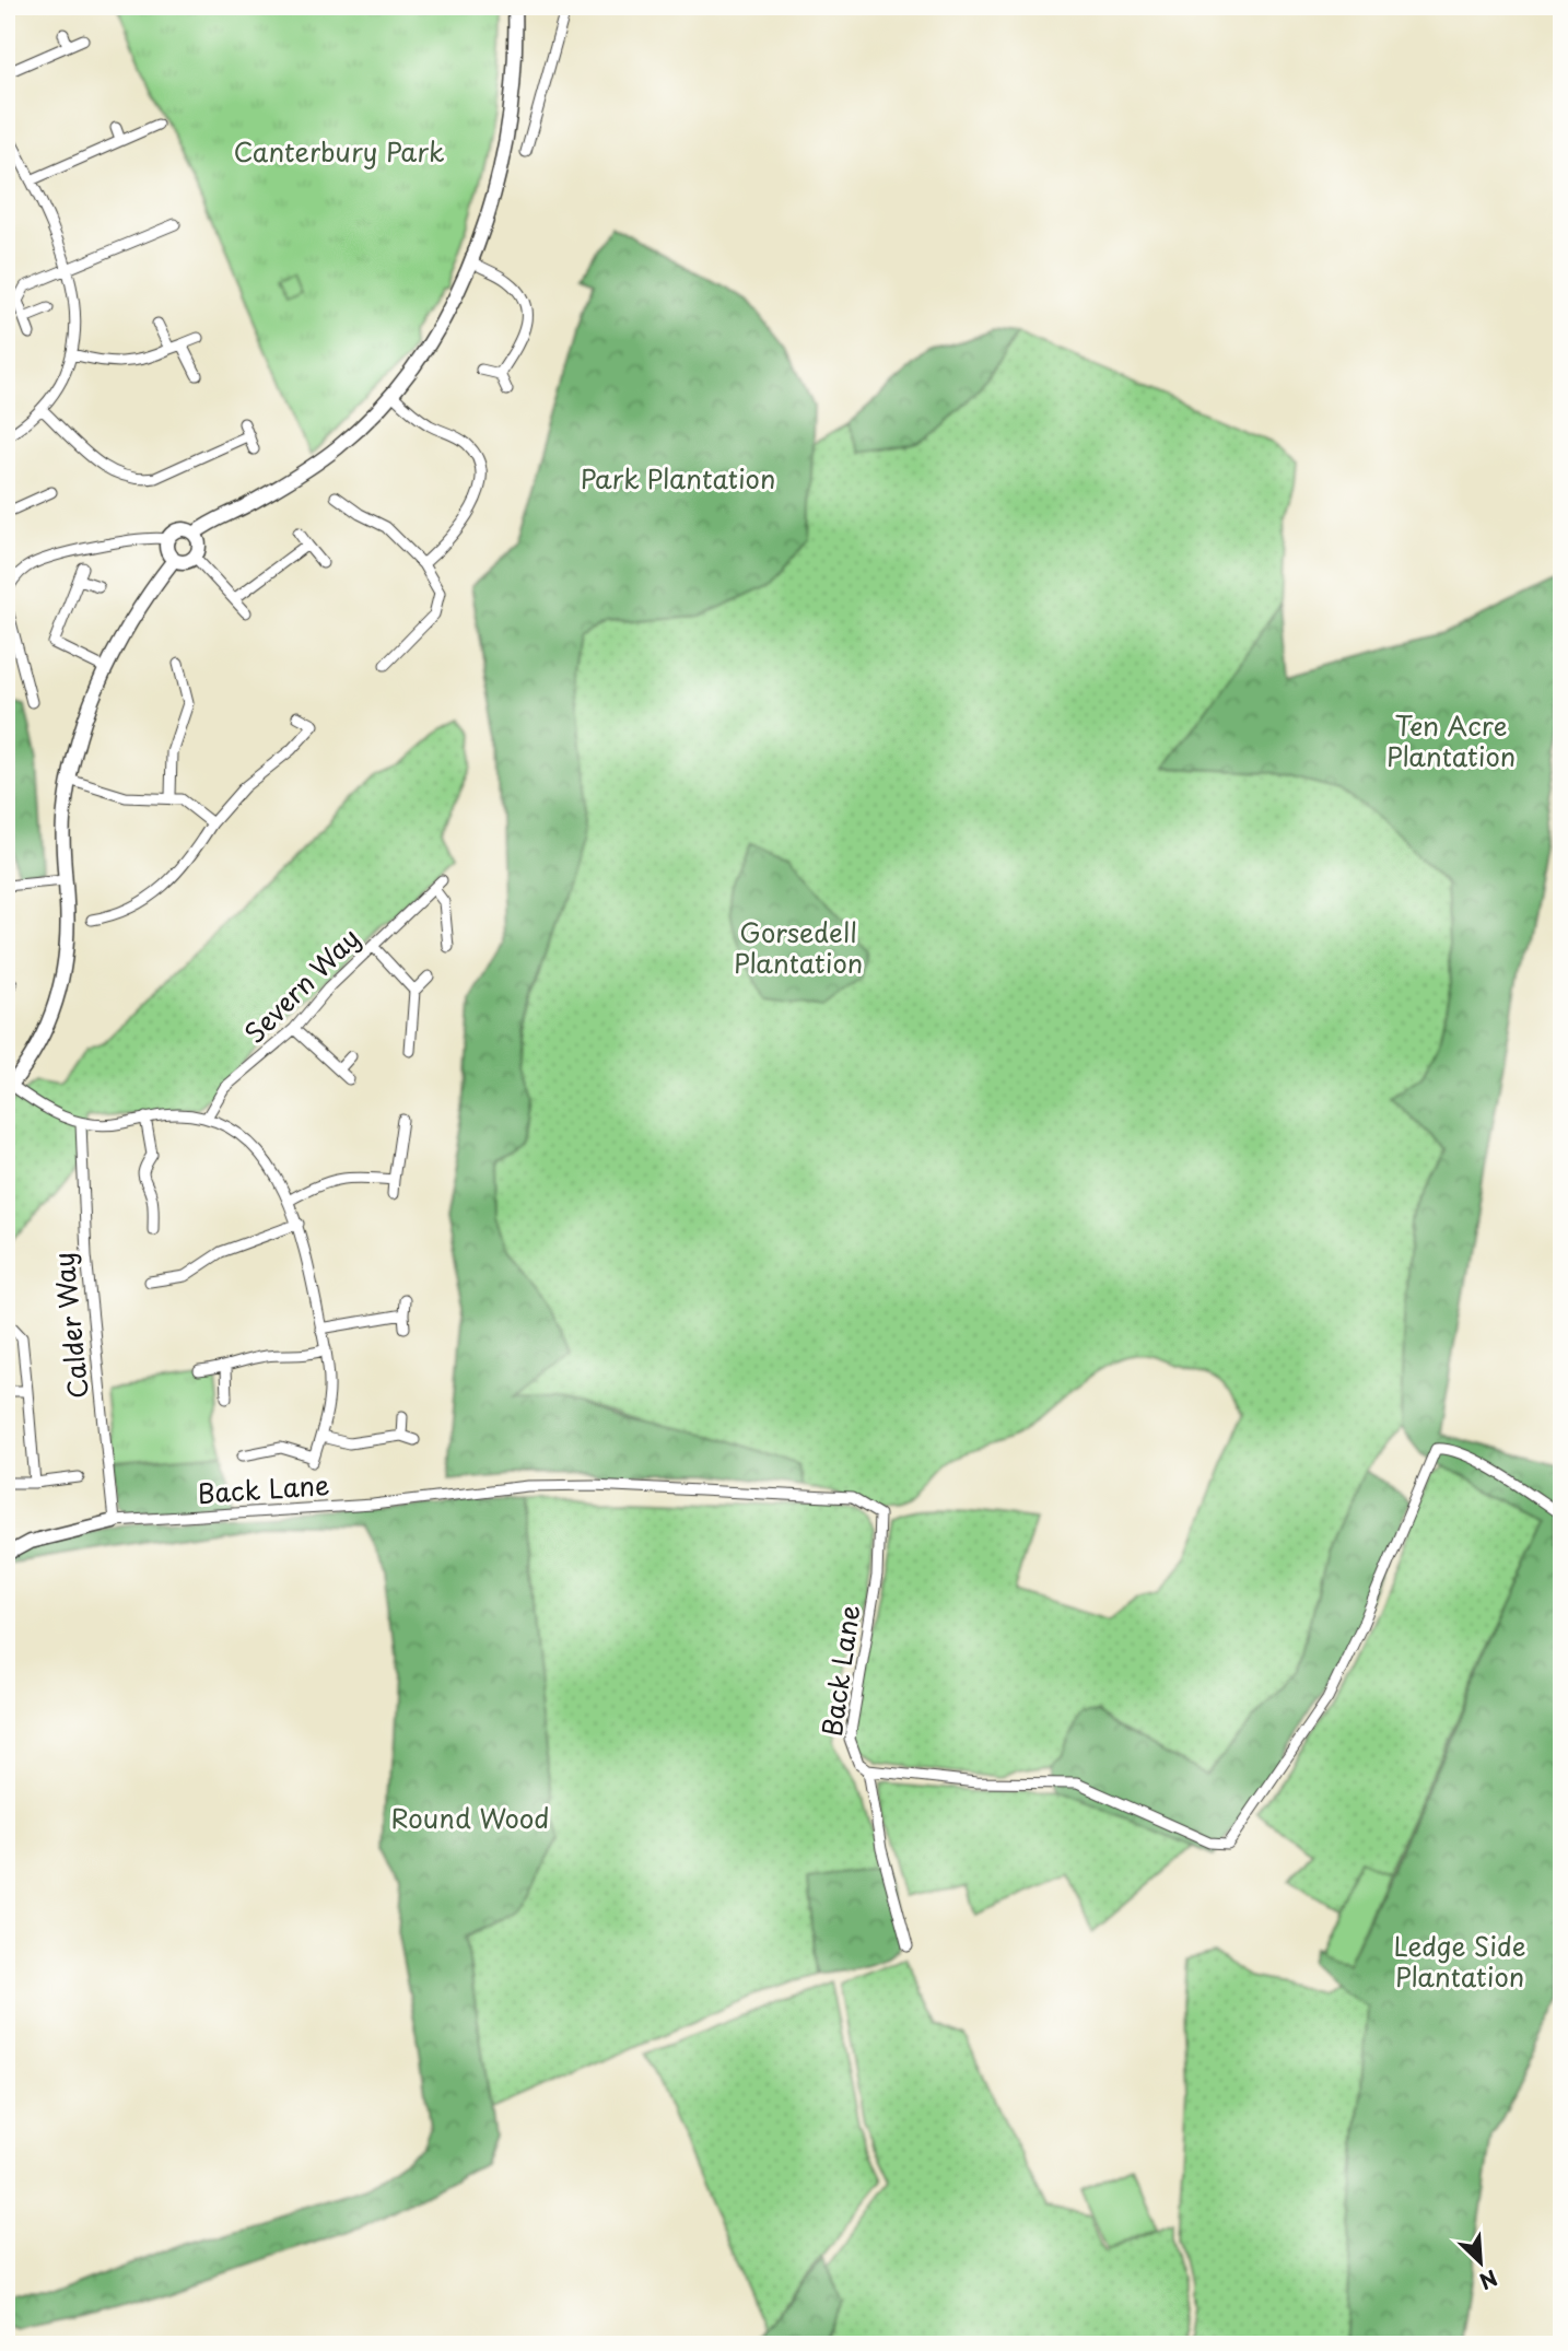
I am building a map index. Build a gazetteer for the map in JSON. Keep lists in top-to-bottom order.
{
  "streets": {
    "street": ["Severn Way", "Calder Way", "Back Lane"]
  },
  "crossings": [
    ["Calder Way", "Back Lane"]
  ],
  "parks": [
    "Canterbury Park",
    "Park Plantation",
    "Ten Acre Plantation",
    "Gorsedell Plantation",
    "Round Wood",
    "Ledge Side Plantation"
  ],
  "north": "bottom right"
}
